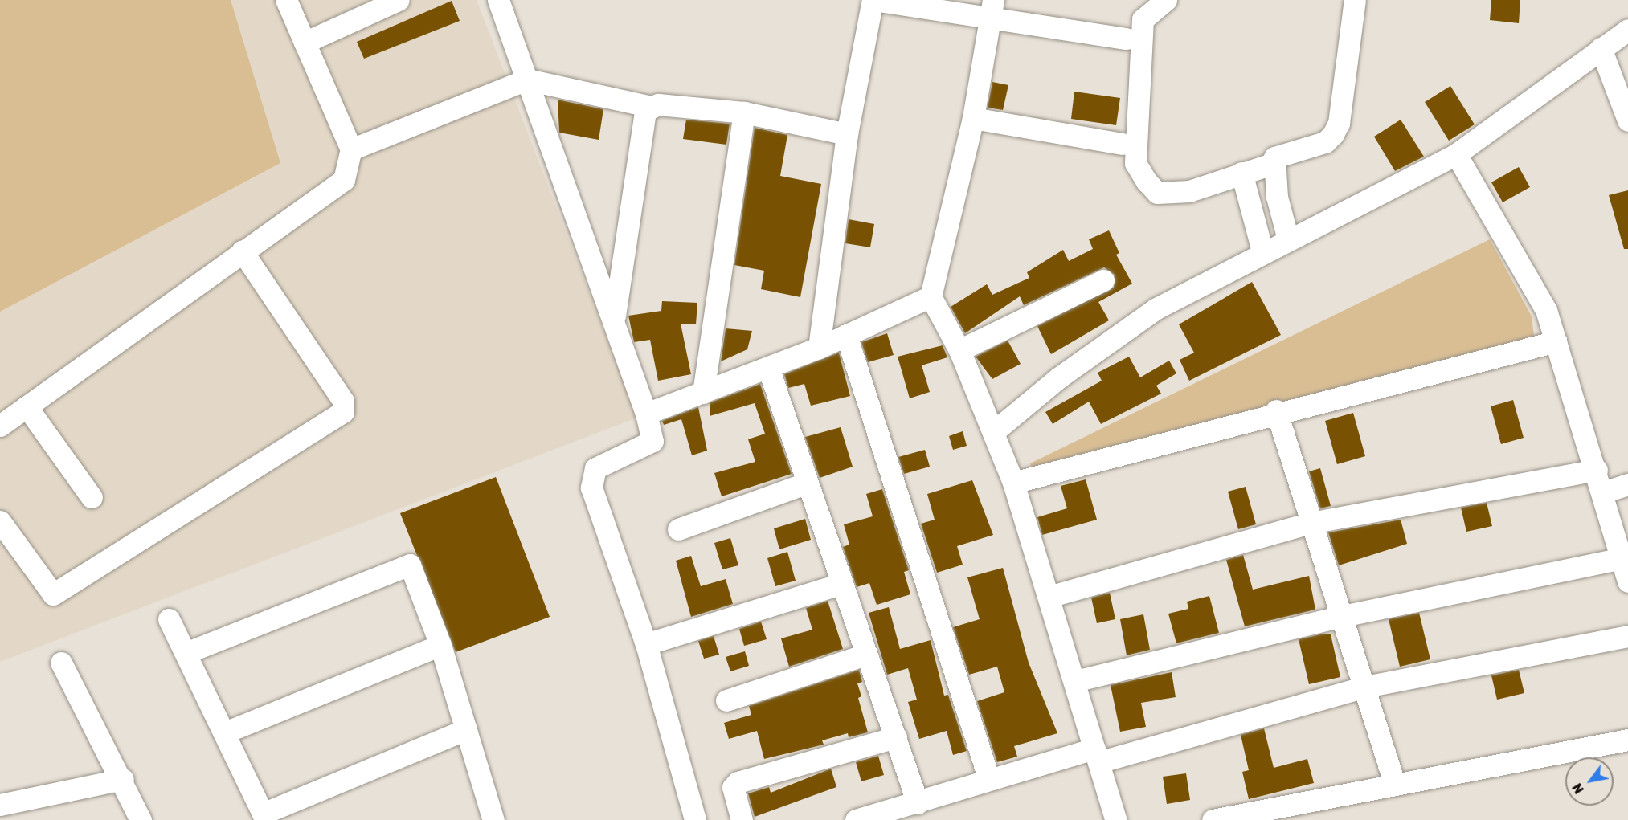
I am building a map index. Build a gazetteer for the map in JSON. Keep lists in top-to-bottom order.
{
  "north": "bottom left"
}
